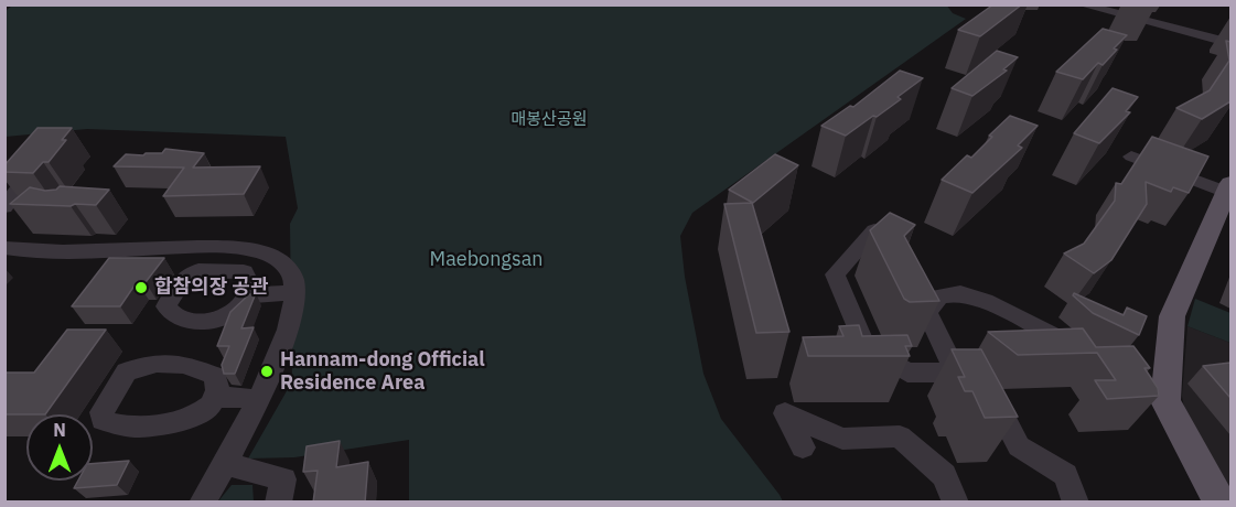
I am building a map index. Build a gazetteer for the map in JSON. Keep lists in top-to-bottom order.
{
  "parks": ["매봉산공원", "Maebongsan"],
  "places": ["합참의장 공관", "Hannam-dong Official Residence Area"],
  "north": "top"
}
